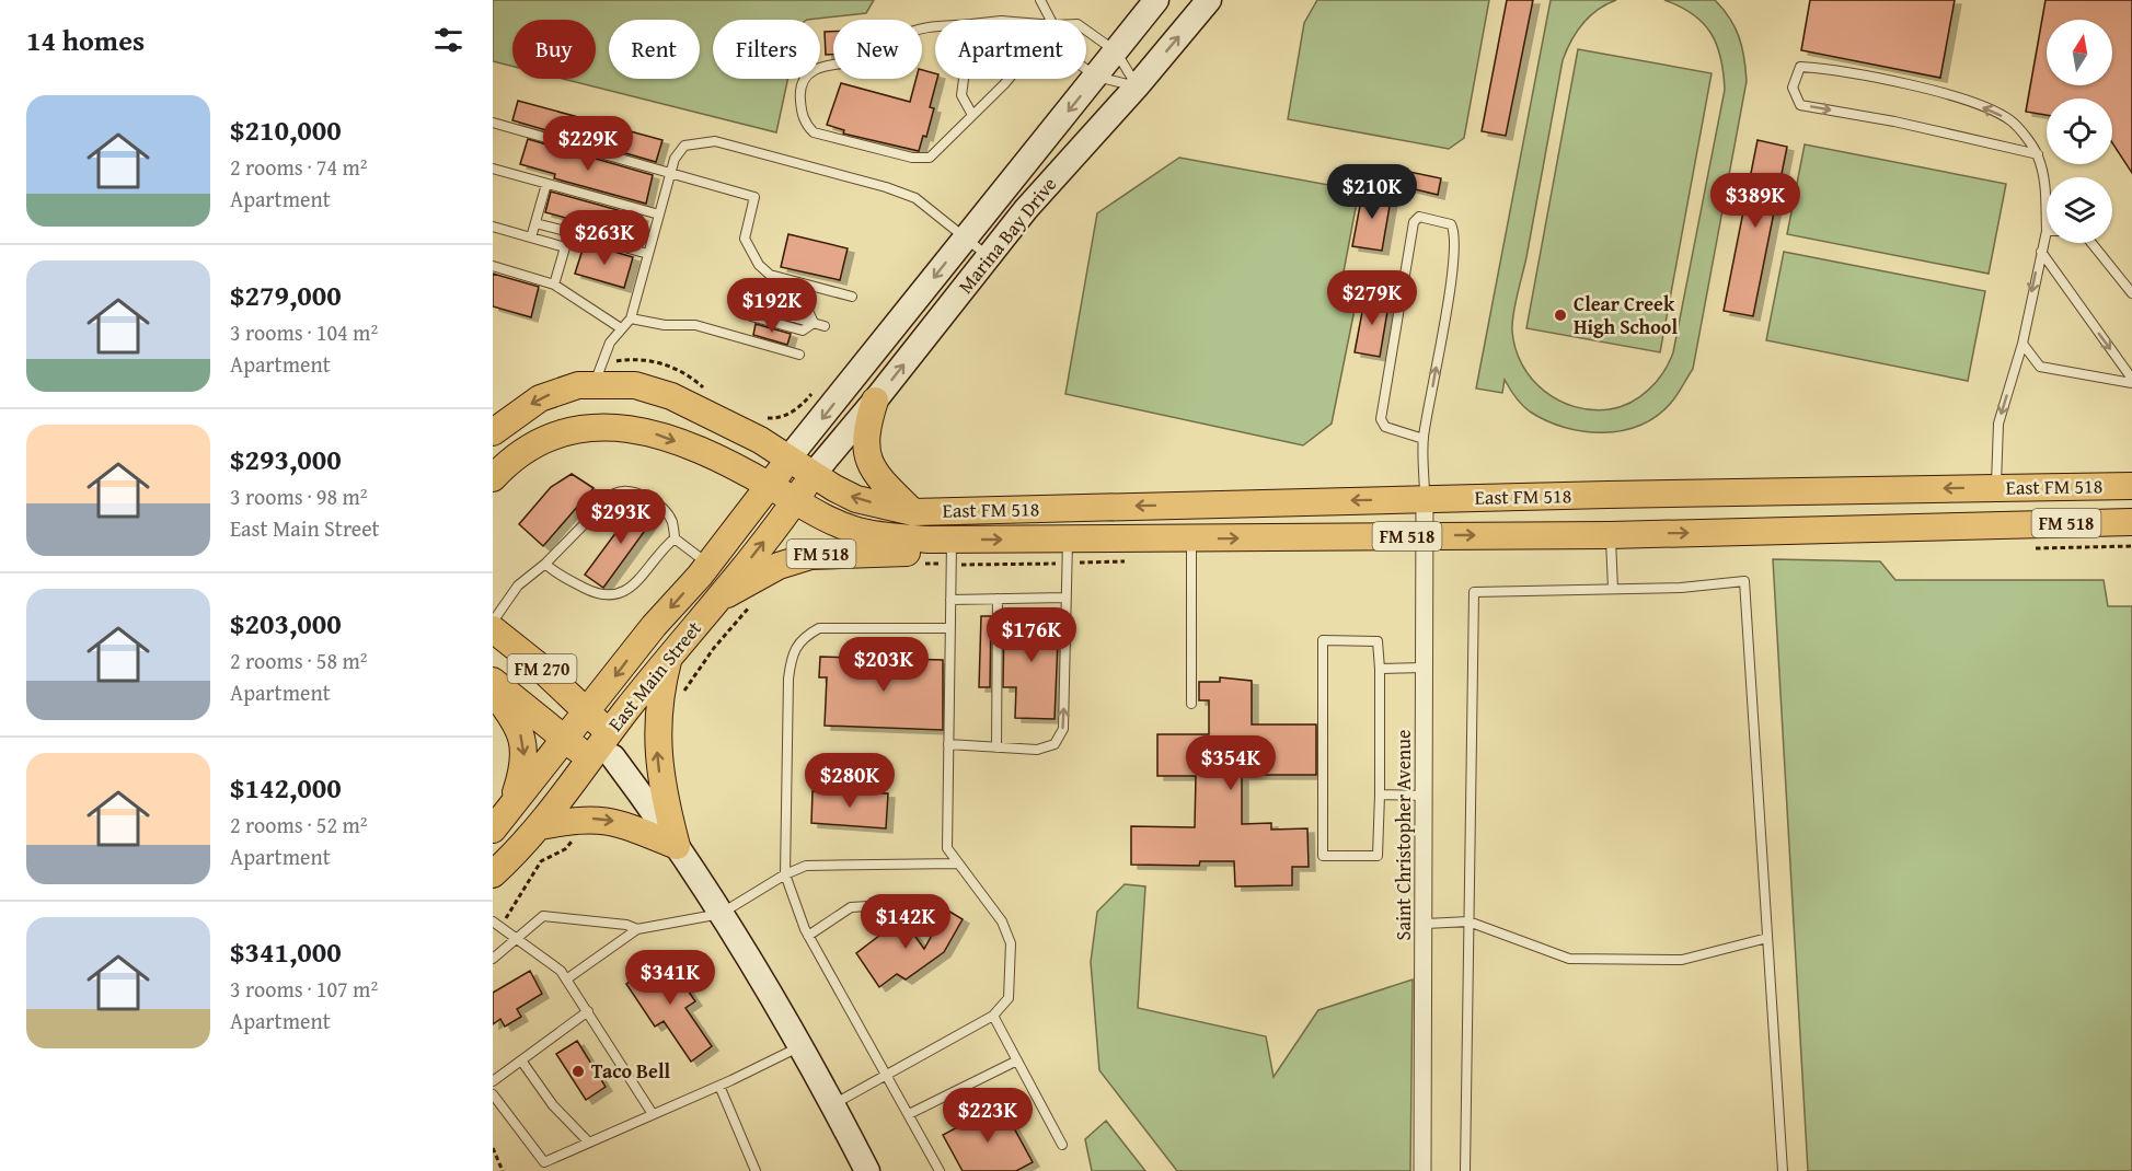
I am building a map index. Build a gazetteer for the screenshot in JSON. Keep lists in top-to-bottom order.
{
  "streets": {
    "main road": [
      "Marina Bay Drive",
      "East FM 518",
      "FM 518",
      "FM 270",
      "East Main Street"
    ],
    "street": ["Saint Christopher Avenue"]
  },
  "crossings": [
    ["Marina Bay Drive", "FM 518"],
    ["Marina Bay Drive", "East Main Street"],
    ["East FM 518", "FM 518"],
    ["East FM 518", "East Main Street"],
    ["East FM 518", "Saint Christopher Avenue"],
    ["FM 518", "East Main Street"],
    ["FM 270", "East Main Street"]
  ],
  "places": ["Clear Creek High School", "Taco Bell"],
  "north": "top",
  "page": {
    "heading": "14 homes",
    "chip": [
      "Buy",
      "Rent",
      "Filters",
      "New",
      "Apartment"
    ],
    "list": [
      {
        "name": "$210,000",
        "note": "2 rooms · 74 m² · Apartment"
      },
      {
        "name": "$279,000",
        "note": "3 rooms · 104 m² · Apartment"
      },
      {
        "name": "$293,000",
        "note": "3 rooms · 98 m² · East Main Street"
      },
      {
        "name": "$203,000",
        "note": "2 rooms · 58 m² · Apartment"
      },
      {
        "name": "$142,000",
        "note": "2 rooms · 52 m² · Apartment"
      },
      {
        "name": "$341,000",
        "note": "3 rooms · 107 m² · Apartment"
      }
    ],
    "price": [
      "$229K",
      "$210K",
      "$389K",
      "$263K",
      "$279K",
      "$192K",
      "$293K",
      "$176K",
      "$203K",
      "$354K",
      "$280K",
      "$142K",
      "$341K",
      "$223K"
    ]
  }
}
